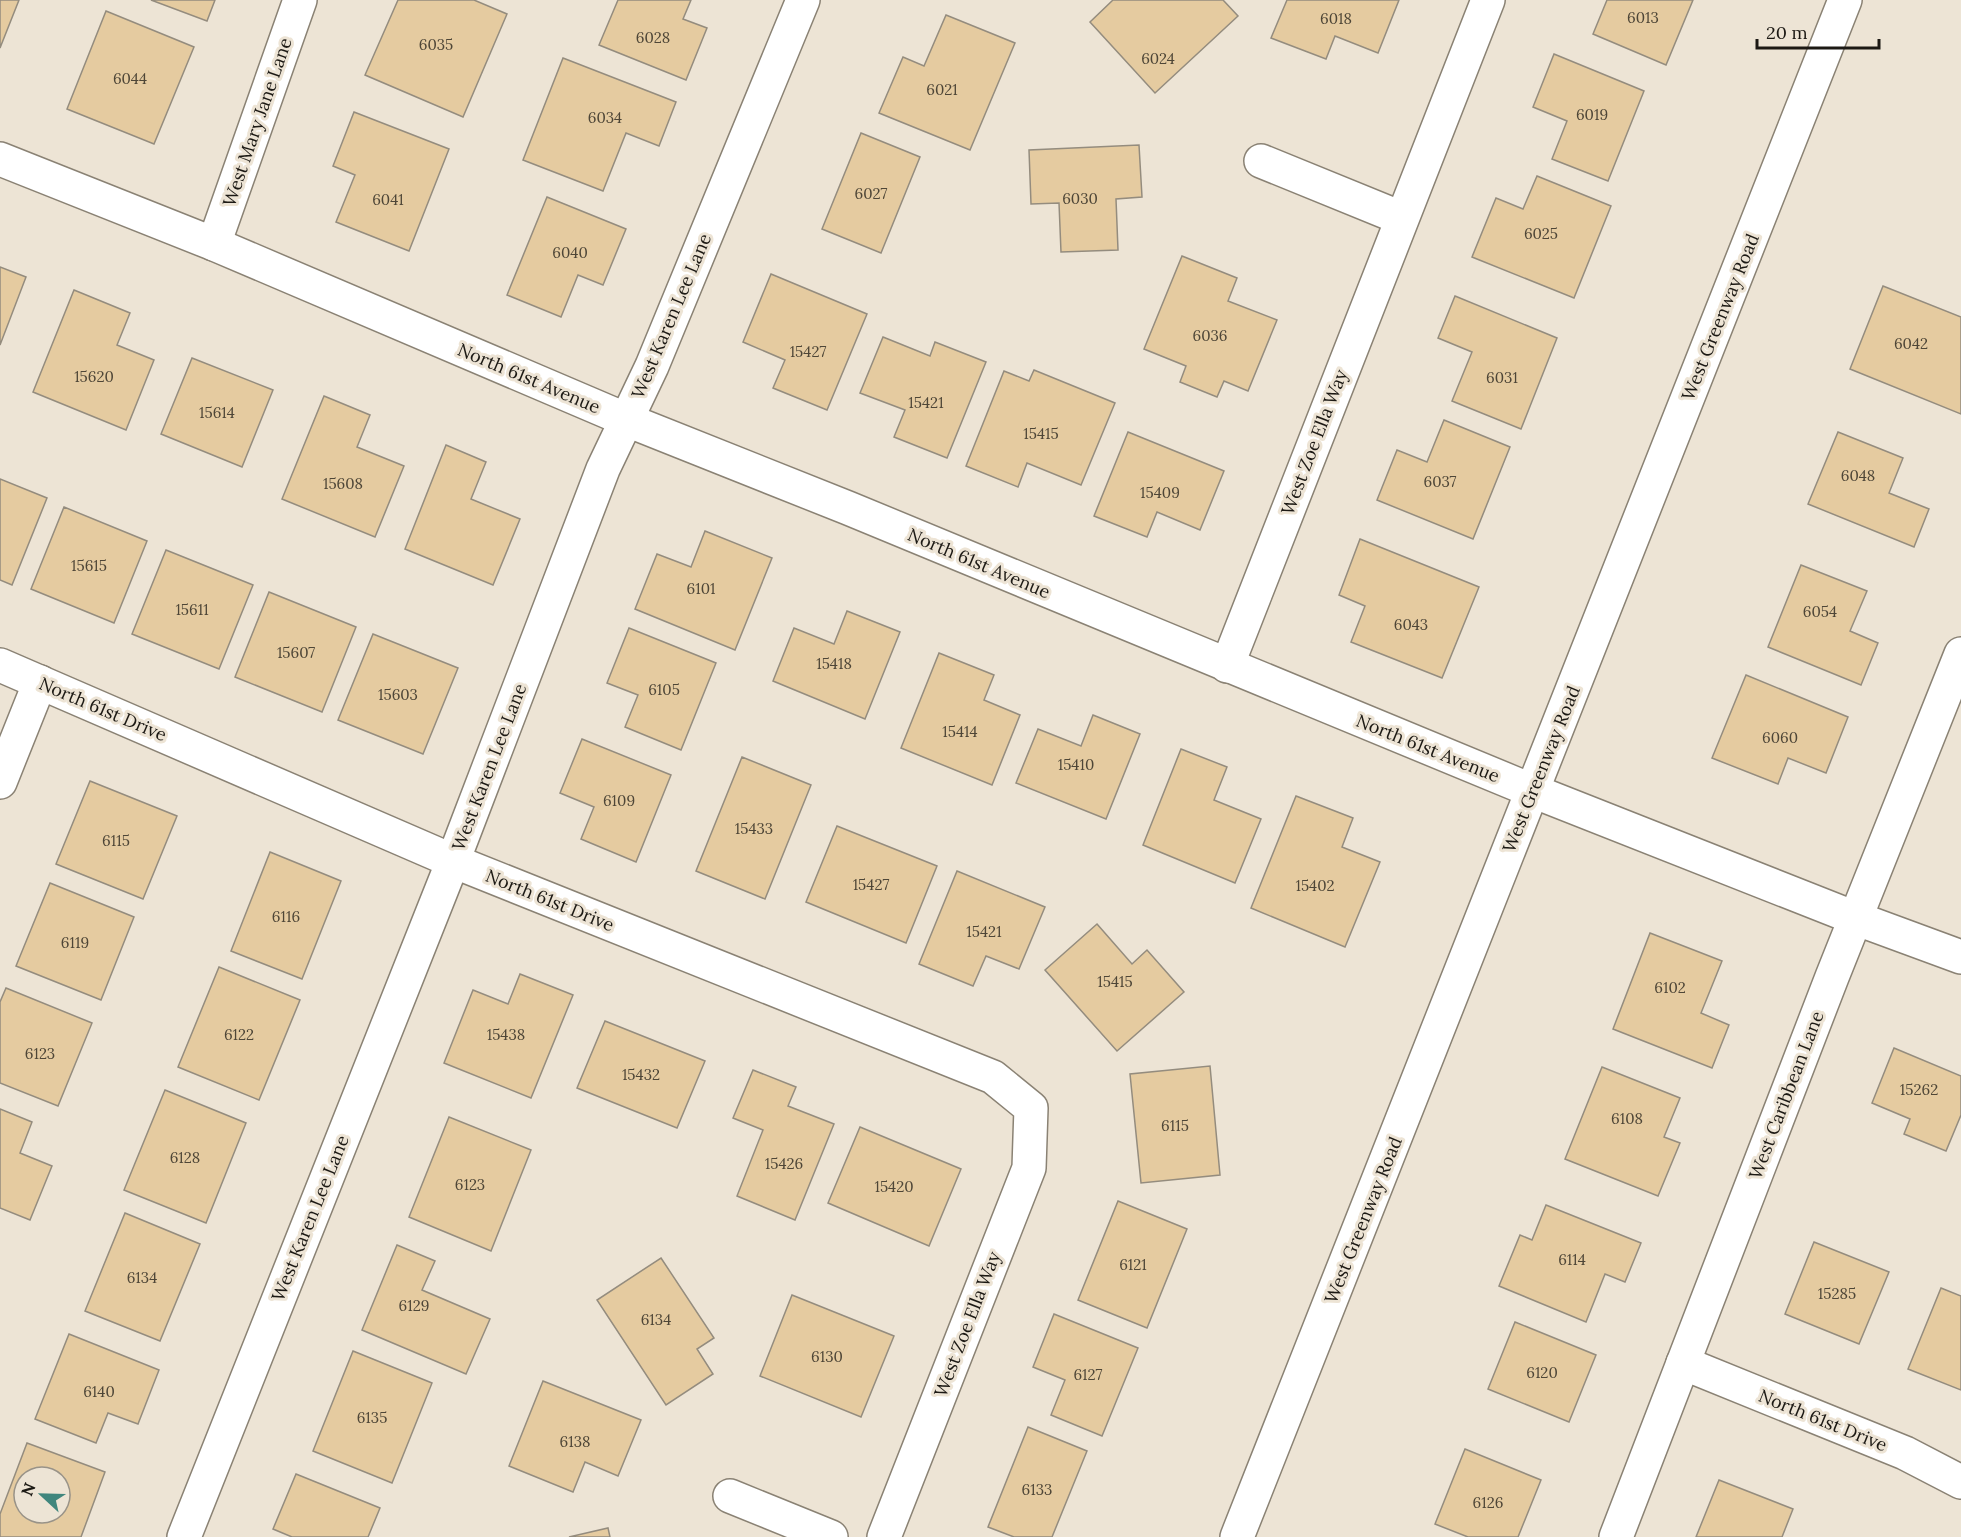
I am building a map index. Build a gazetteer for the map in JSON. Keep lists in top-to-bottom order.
{
  "streets": {
    "street": [
      "West Mary Jane Lane",
      "West Karen Lee Lane",
      "West Greenway Road",
      "North 61st Avenue",
      "West Zoe Ella Way",
      "North 61st Drive",
      "West Caribbean Lane"
    ]
  },
  "crossings": [
    ["West Mary Jane Lane", "North 61st Avenue"],
    ["West Karen Lee Lane", "North 61st Avenue"],
    ["West Karen Lee Lane", "North 61st Drive"],
    ["West Greenway Road", "North 61st Avenue"],
    ["North 61st Avenue", "West Zoe Ella Way"],
    ["North 61st Avenue", "West Caribbean Lane"],
    ["West Zoe Ella Way", "North 61st Drive"],
    ["North 61st Drive", "West Caribbean Lane"]
  ],
  "house_numbers": [
    "6013",
    "6018",
    "6028",
    "6035",
    "6024",
    "6044",
    "6021",
    "6019",
    "6034",
    "6027",
    "6030",
    "6041",
    "6025",
    "6040",
    "6036",
    "6042",
    "15427",
    "15620",
    "6031",
    "15421",
    "15614",
    "15415",
    "6048",
    "6037",
    "15608",
    "15409",
    "15615",
    "6101",
    "15611",
    "6054",
    "6043",
    "15607",
    "15418",
    "6105",
    "15603",
    "15414",
    "6060",
    "15410",
    "6109",
    "15433",
    "6115",
    "15427",
    "15402",
    "6116",
    "15421",
    "6119",
    "15415",
    "6102",
    "6122",
    "15438",
    "6123",
    "15432",
    "15262",
    "6108",
    "6115",
    "6128",
    "15426",
    "6123",
    "15420",
    "6114",
    "6121",
    "6134",
    "15285",
    "6129",
    "6134",
    "6130",
    "6120",
    "6127",
    "6140",
    "6135",
    "6138",
    "6133",
    "6126"
  ],
  "scale_bar": "20 m",
  "north": "left"
}
